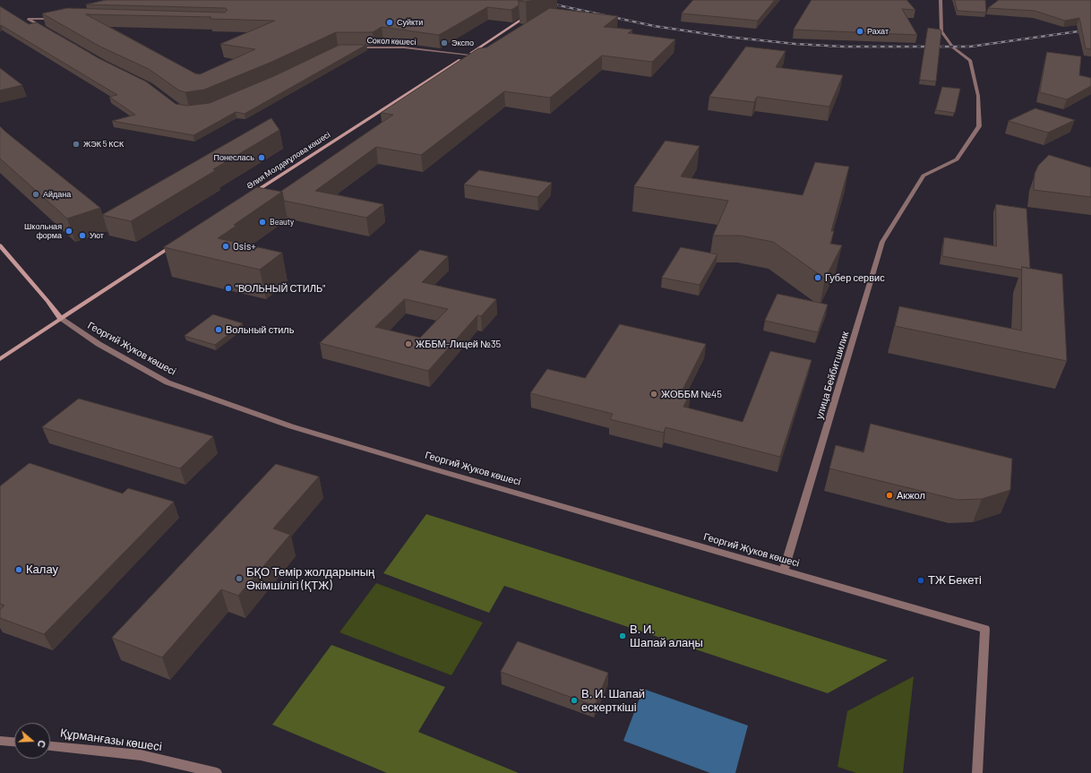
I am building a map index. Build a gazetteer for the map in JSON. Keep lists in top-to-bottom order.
{
  "streets": {
    "main road": ["Әлия Молдағұлова көшесі", "Георгий Жуков көшесі"],
    "street": ["Сокол көшесі", "улица Бейбитшилик", "Құрманғазы көшесі"]
  },
  "crossings": [
    ["Сокол көшесі", "Әлия Молдағұлова көшесі"],
    ["Георгий Жуков көшесі", "улица Бейбитшилик"]
  ],
  "places": [
    "Суйкти",
    "Рахат",
    "Экспо",
    "ЖЭК 5 КСК",
    "Понеслась",
    "Айдана",
    "Beauty",
    "Школьная форма",
    "Уют",
    "Osis+",
    "Губер сервис",
    "\"ВОЛЬНЫЙ СТИЛЬ\"",
    "Вольный стиль",
    "ЖББМ-Лицей №35",
    "ЖОББМ №45",
    "Акжол",
    "Калау",
    "БҚО Темір жолдарының Әкімшілігі (ҚТЖ)",
    "ТЖ Бекеті",
    "В. И. Шапай алаңы",
    "В. И. Шапай ескерткіші"
  ],
  "north": "right"
}
